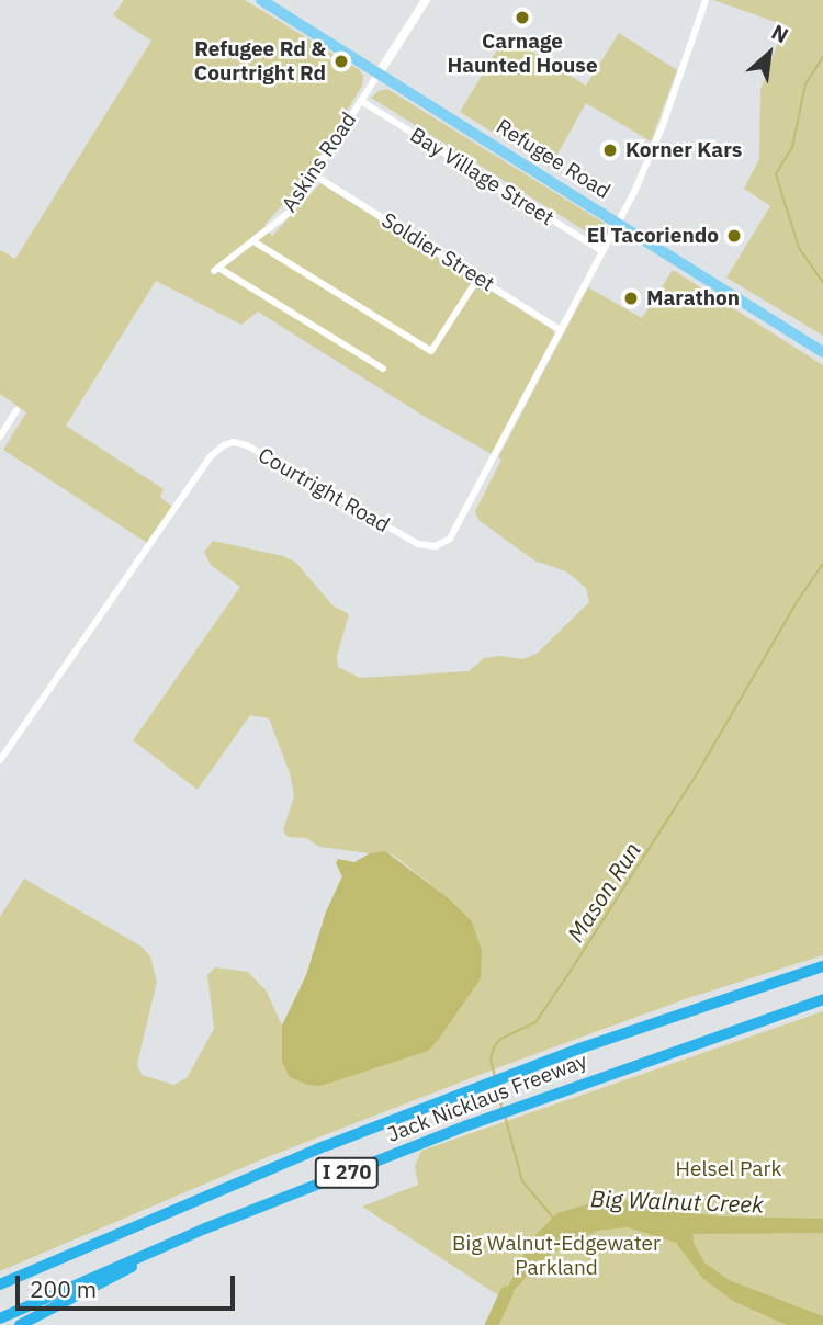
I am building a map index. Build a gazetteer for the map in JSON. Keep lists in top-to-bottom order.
{
  "streets": {
    "highway": ["Jack Nicklaus Freeway", "I 270"],
    "main road": ["Refugee Road"],
    "street": [
      "Askins Road",
      "Bay Village Street",
      "Soldier Street",
      "Courtright Road"
    ]
  },
  "crossings": [
    ["Refugee Road", "Askins Road"],
    ["Refugee Road", "Courtright Road"],
    ["Askins Road", "Bay Village Street"],
    ["Askins Road", "Soldier Street"],
    ["Bay Village Street", "Courtright Road"],
    ["Soldier Street", "Courtright Road"]
  ],
  "water": ["Mason Run", "Big Walnut Creek"],
  "parks": ["Helsel Park", "Big Walnut-Edgewater Parkland"],
  "places": [
    "Carnage Haunted House",
    "Refugee Rd & Courtright Rd",
    "Korner Kars",
    "El Tacoriendo",
    "Marathon"
  ],
  "scale_bar": "200 m",
  "north": "top right"
}
